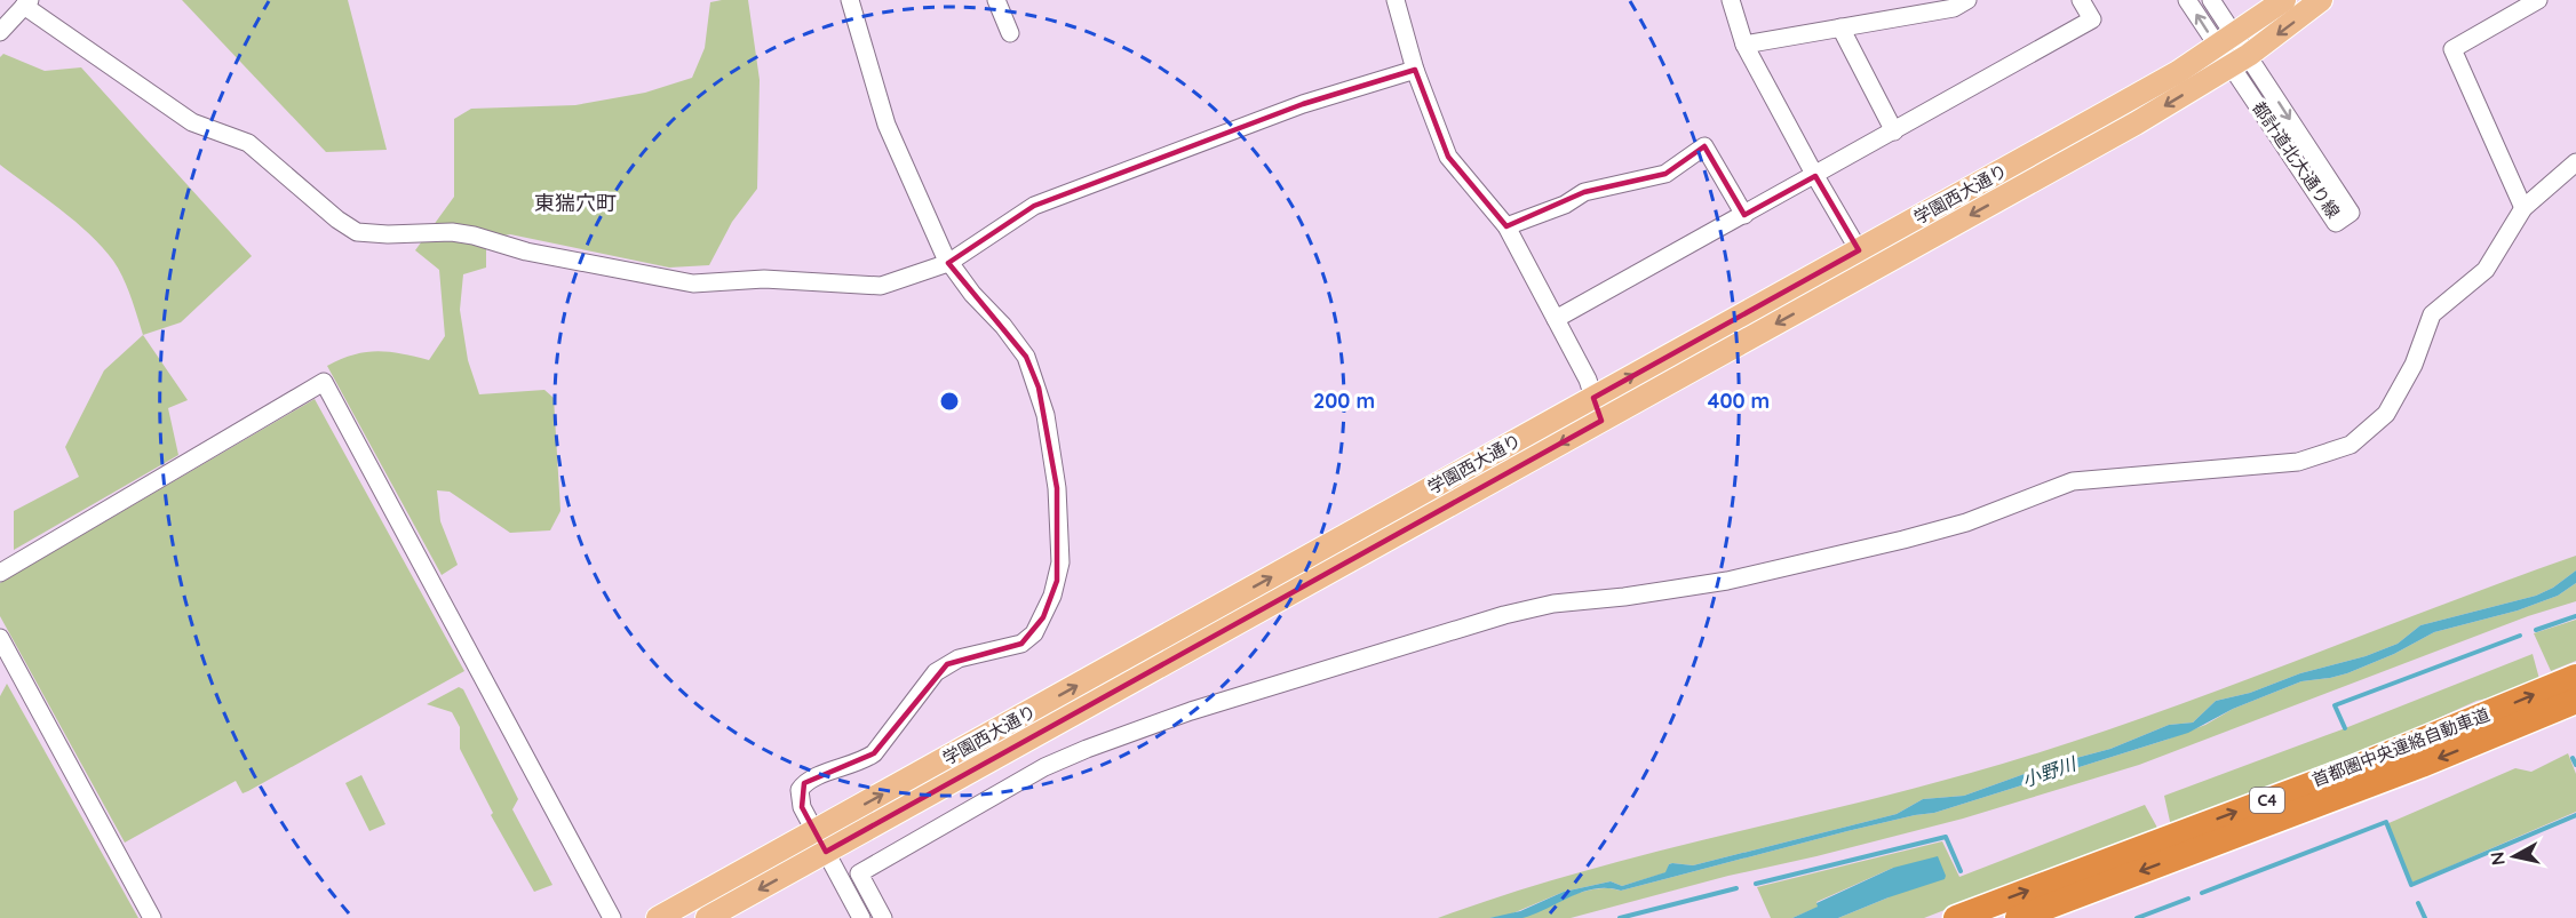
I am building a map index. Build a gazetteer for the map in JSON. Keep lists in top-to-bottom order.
{
  "streets": {
    "highway": ["首都圏中央連絡自動車道", "C4"],
    "main road": ["学園西大通り"],
    "street": ["都計道北大通り線"]
  },
  "crossings": [
    ["都計道北大通り線", "学園西大通り"]
  ],
  "districts": ["東猯穴町"],
  "water": ["小野川"],
  "north": "left",
  "rings": ["200 m", "400 m"]
}
